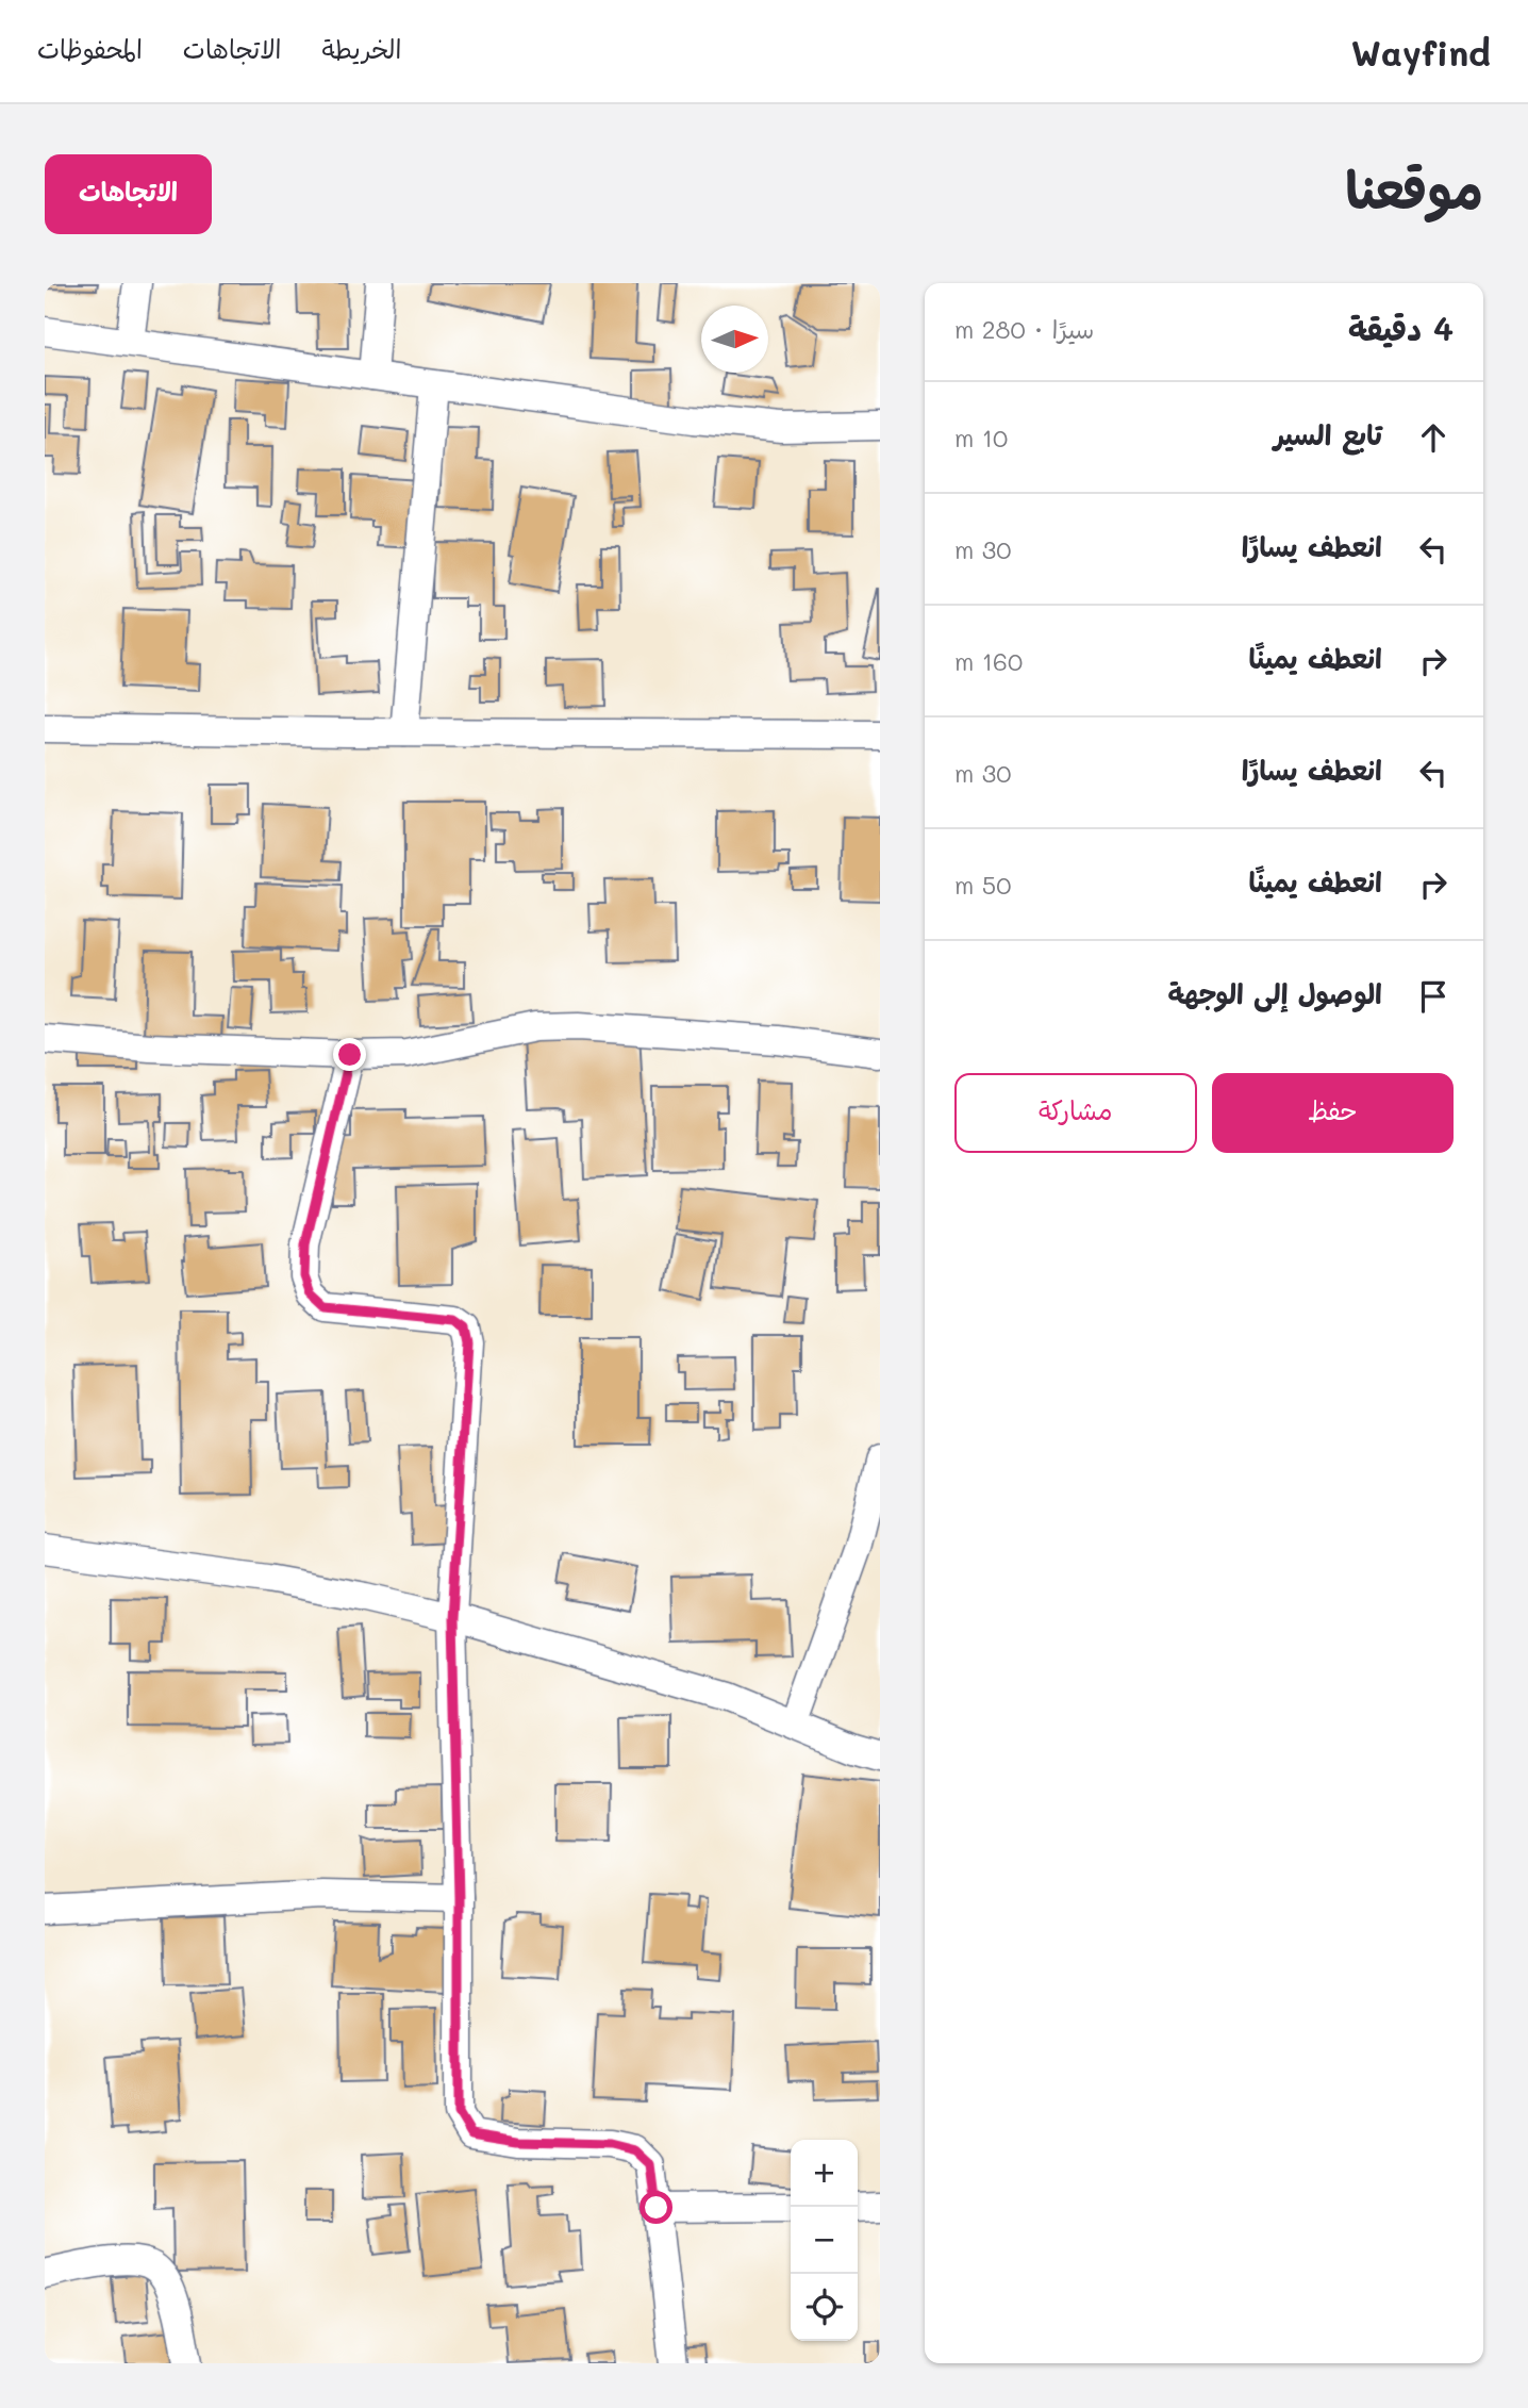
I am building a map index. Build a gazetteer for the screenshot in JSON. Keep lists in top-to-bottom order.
{
  "north": "right",
  "page": {
    "header": "Wayfind",
    "nav": ["الخريطة", "الاتجاهات", "المحفوظات"],
    "title": "موقعنا",
    "buttons": [
      "الاتجاهات",
      ["حفظ", "مشاركة"]
    ],
    "heading": ["4 دقيقة", "سيرًا · 280 m"],
    "list": [
      ["تابع السير", "10 m"],
      ["انعطف يسارًا", "30 m"],
      ["انعطف يمينًا", "160 m"],
      ["انعطف يسارًا", "30 m"],
      ["انعطف يمينًا", "50 m"],
      "الوصول إلى الوجهة"
    ],
    "map_buttons": ["+", "−"]
  }
}
